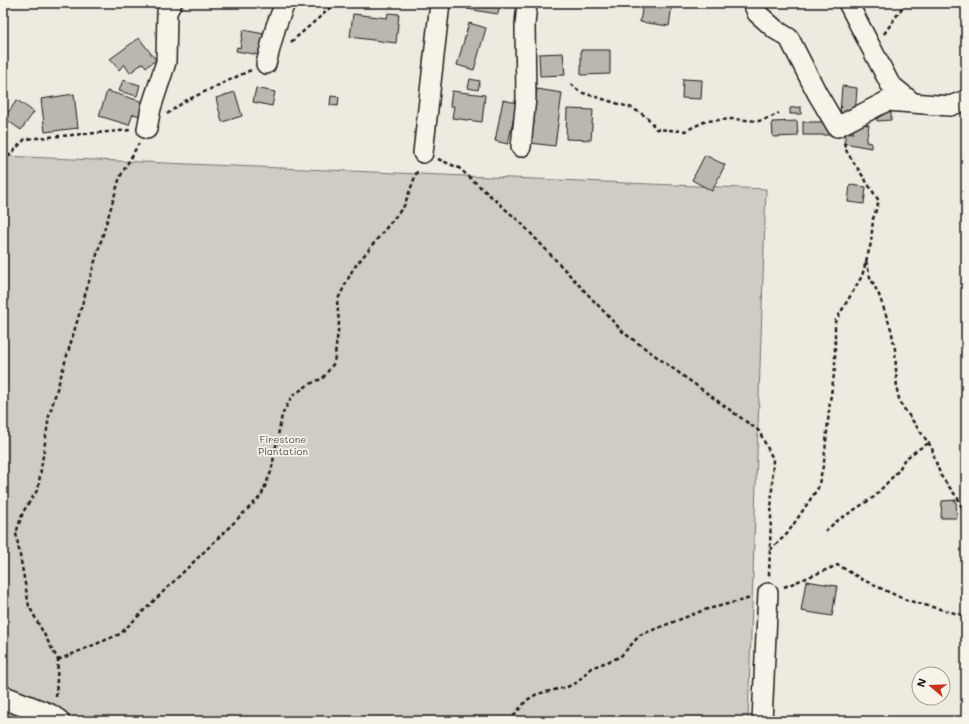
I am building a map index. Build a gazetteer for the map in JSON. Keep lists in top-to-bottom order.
{
  "parks": ["Firestone Plantation"],
  "north": "left"
}
